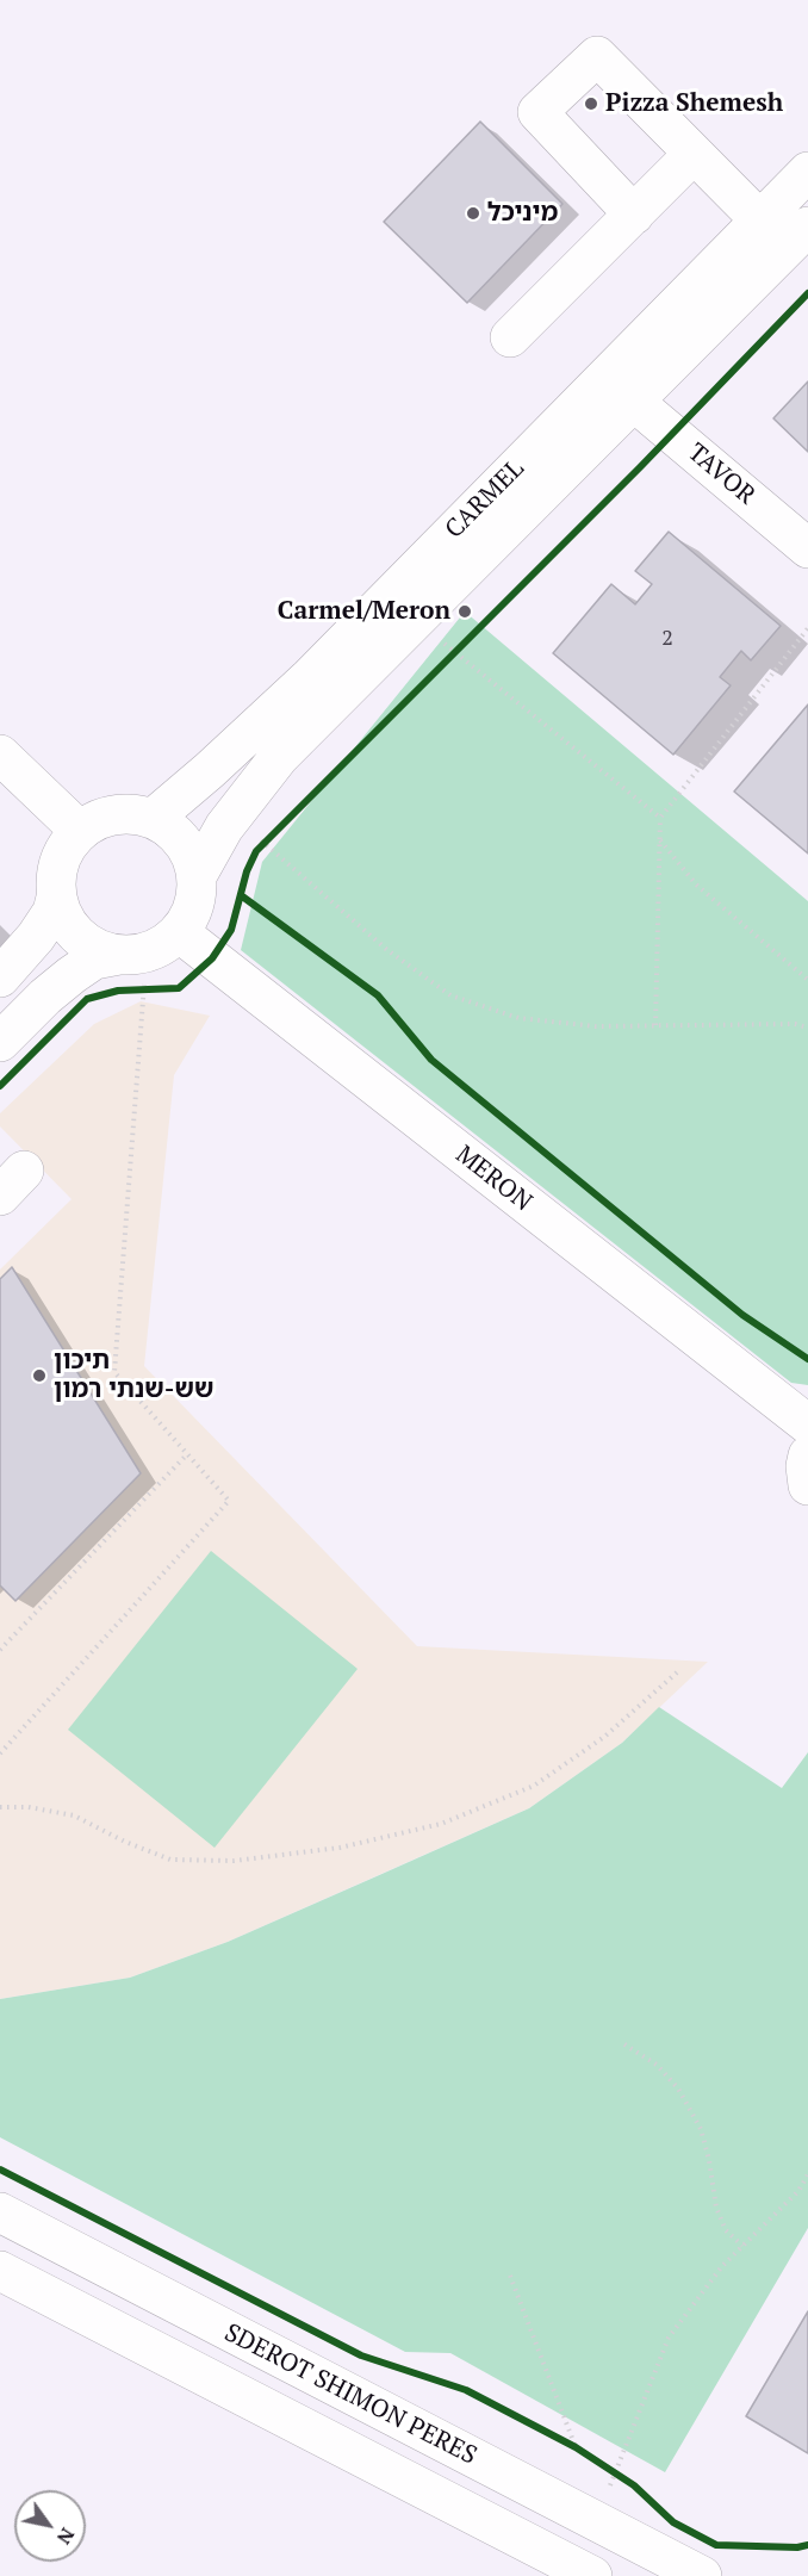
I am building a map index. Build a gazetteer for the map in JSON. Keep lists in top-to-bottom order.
{
  "streets": {
    "street": [
      "TAVOR",
      "CARMEL",
      "MERON",
      "SDEROT SHIMON PERES"
    ]
  },
  "crossings": [
    ["TAVOR", "CARMEL"],
    ["CARMEL", "MERON"]
  ],
  "places": [
    "Pizza Shemesh",
    "מיניכל",
    "Carmel/Meron",
    "תיכון שש-שנתי רמון"
  ],
  "house_numbers": ["2"],
  "north": "bottom right"
}
